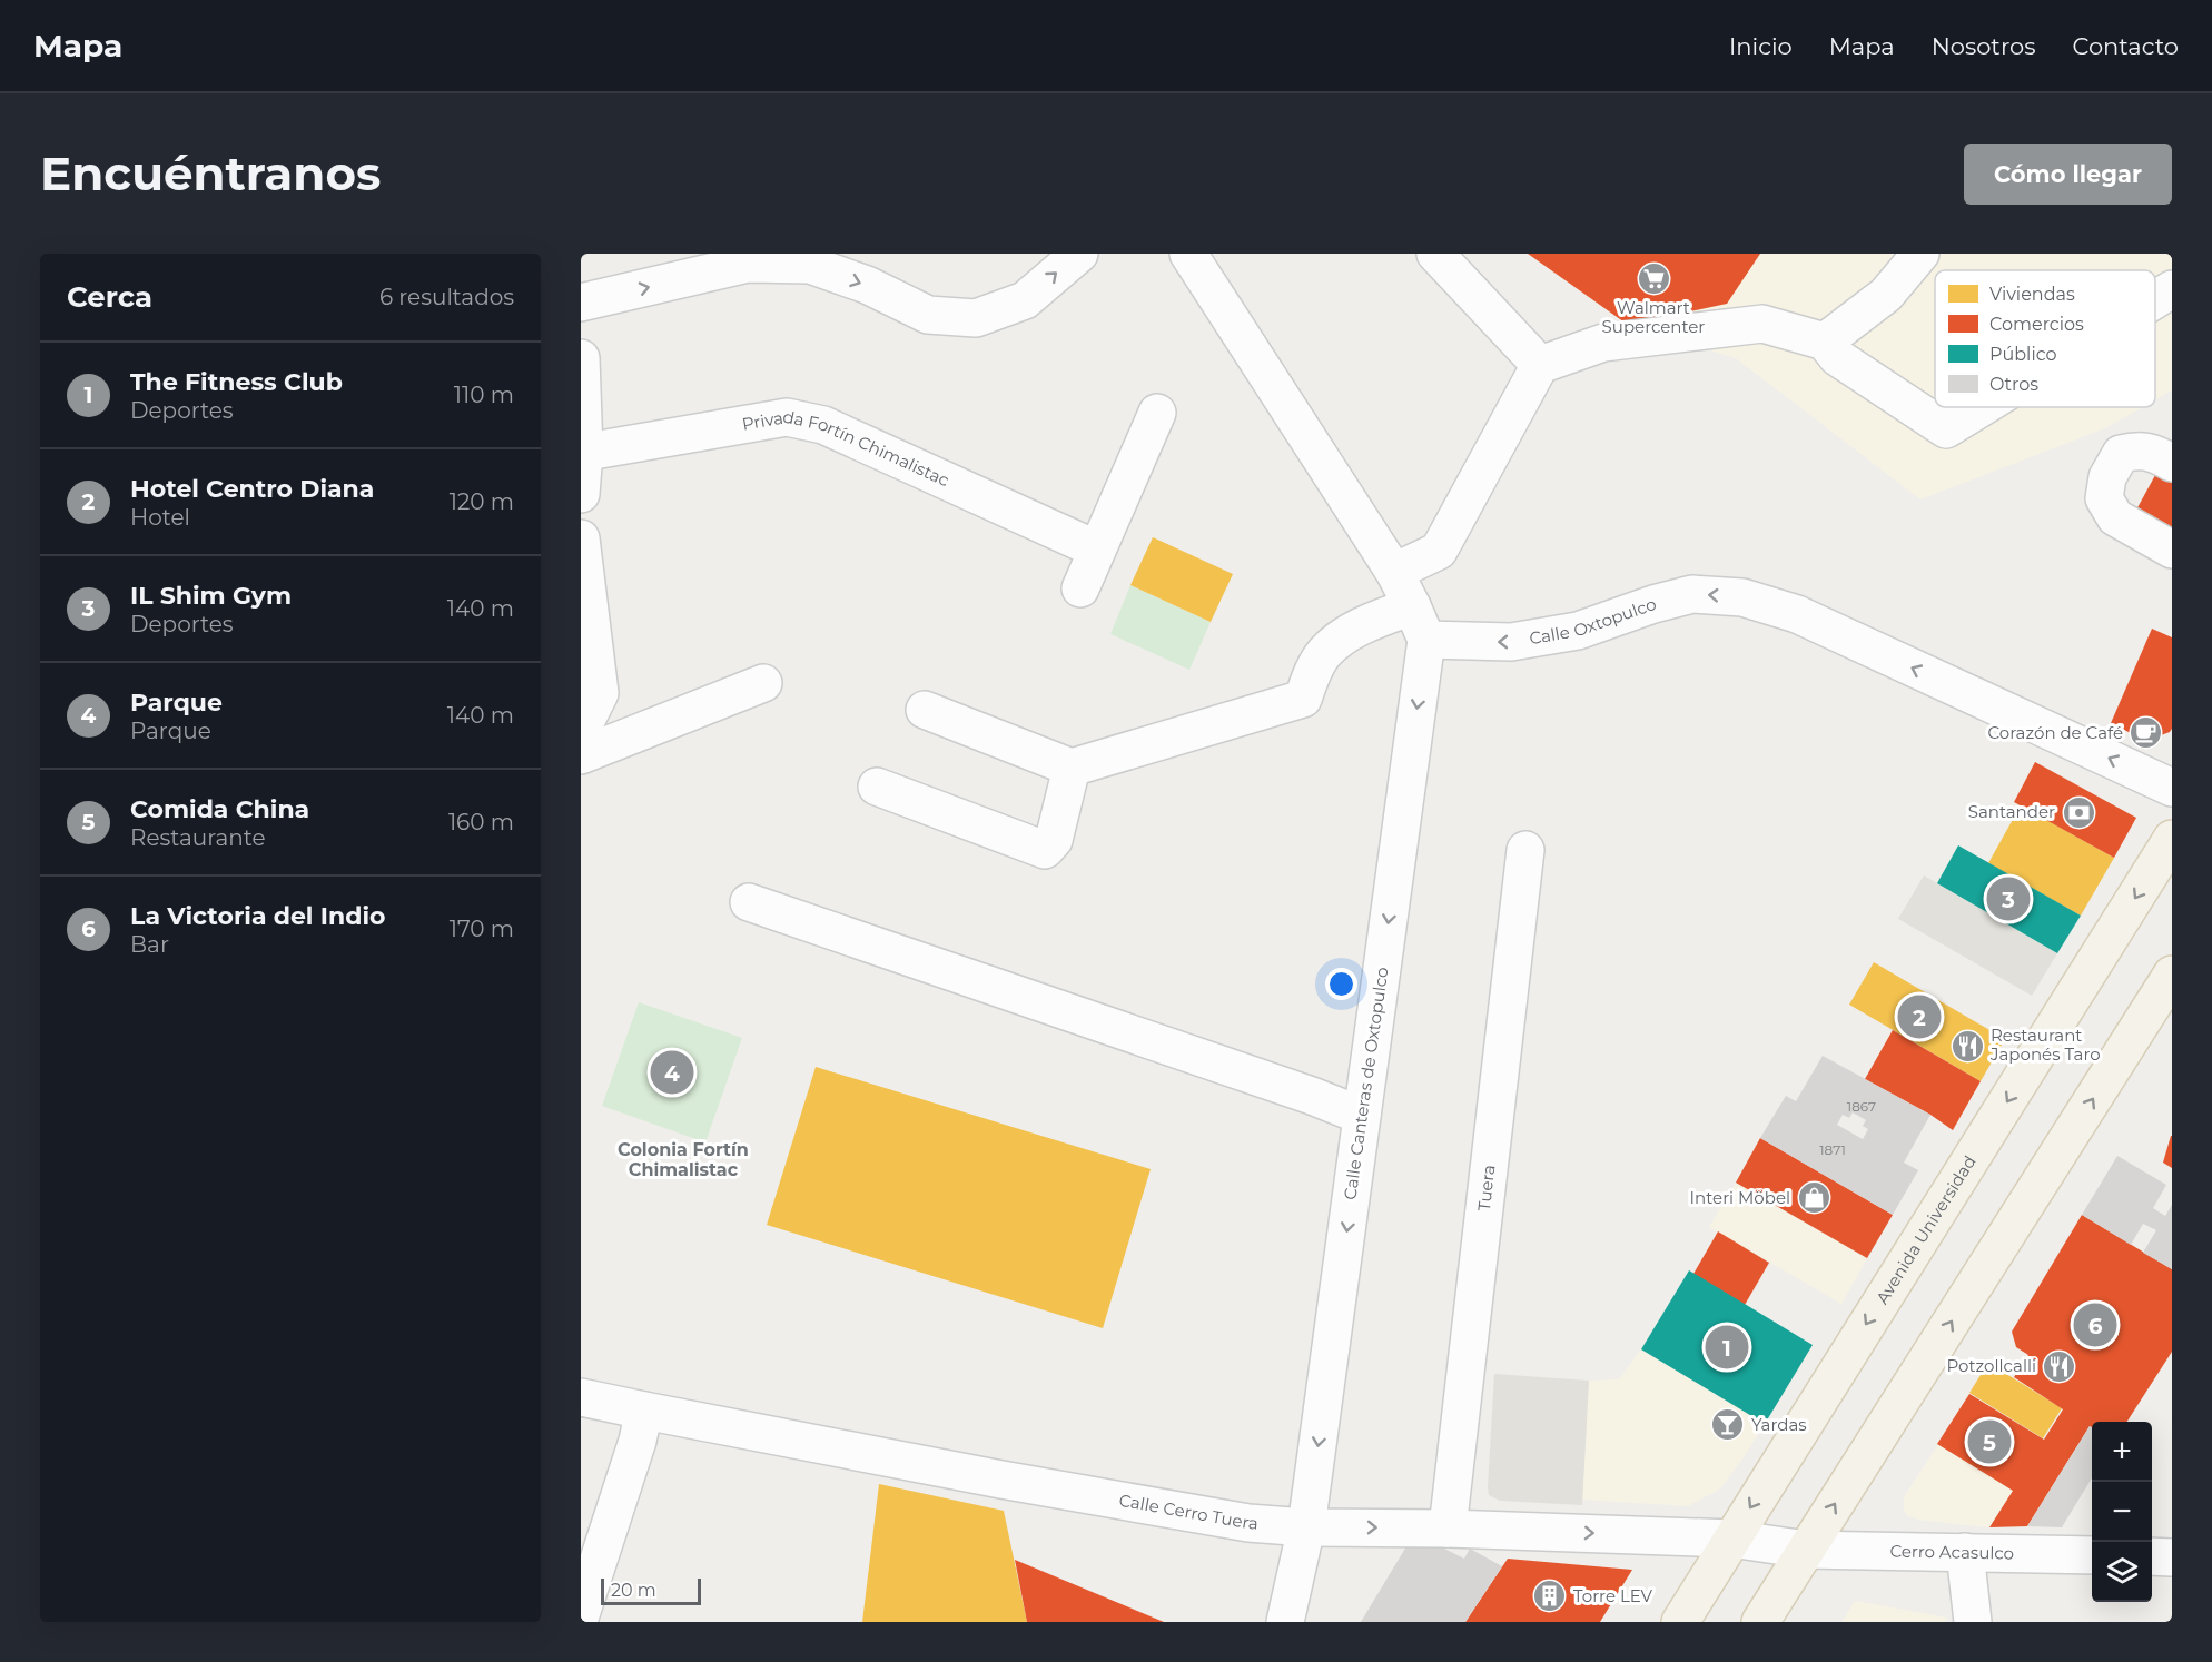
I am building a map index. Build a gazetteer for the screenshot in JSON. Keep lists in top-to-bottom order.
{
  "streets": {
    "main road": ["Avenida Universidad"],
    "street": [
      "Privada Fortín Chimalistac",
      "Calle Oxtopulco",
      "Calle Canteras de Oxtopulco",
      "Tuera",
      "Calle Cerro Tuera",
      "Cerro Acasulco"
    ]
  },
  "crossings": [
    ["Calle Oxtopulco", "Calle Canteras de Oxtopulco"],
    ["Calle Canteras de Oxtopulco", "Calle Cerro Tuera"],
    ["Tuera", "Calle Cerro Tuera"],
    ["Avenida Universidad", "Calle Cerro Tuera"],
    ["Calle Cerro Tuera", "Cerro Acasulco"]
  ],
  "one_way": ["Calle Canteras de Oxtopulco"],
  "districts": ["Colonia Fortín Chimalistac"],
  "places": {
    "supermarket": ["Walmart Supercenter"],
    "cafe": ["Corazón de Café"],
    "bank": ["Santander"],
    "restaurant": ["Restaurant Japonés Taro", "Potzollcalli"],
    "shop": ["Interi Möbel"],
    "bar": ["Yardas"],
    "building": ["Torre LEV"]
  },
  "house_numbers": ["1867", "1871"],
  "legend": [
    "Viviendas",
    "Comercios",
    "Público",
    "Otros"
  ],
  "scale_bar": "20 m",
  "page": {
    "header": "Mapa",
    "nav": [
      "Inicio",
      "Mapa",
      "Nosotros",
      "Contacto"
    ],
    "buttons": "Cómo llegar",
    "title": "Encuéntranos",
    "heading": ["Cerca", "6 resultados"],
    "list": [
      {
        "mark": "1",
        "name": "The Fitness Club",
        "note": "Deportes",
        "value": "110 m"
      },
      {
        "mark": "2",
        "name": "Hotel Centro Diana",
        "note": "Hotel",
        "value": "120 m"
      },
      {
        "mark": "3",
        "name": "IL Shim Gym",
        "note": "Deportes",
        "value": "140 m"
      },
      {
        "mark": "4",
        "name": "Parque",
        "note": "Parque",
        "value": "140 m"
      },
      {
        "mark": "5",
        "name": "Comida China",
        "note": "Restaurante",
        "value": "160 m"
      },
      {
        "mark": "6",
        "name": "La Victoria del Indio",
        "note": "Bar",
        "value": "170 m"
      }
    ],
    "pins": [
      "3",
      "2",
      "4",
      "6",
      "1",
      "5"
    ],
    "map_buttons": ["+", "−"],
    "scale": "20 m"
  }
}
